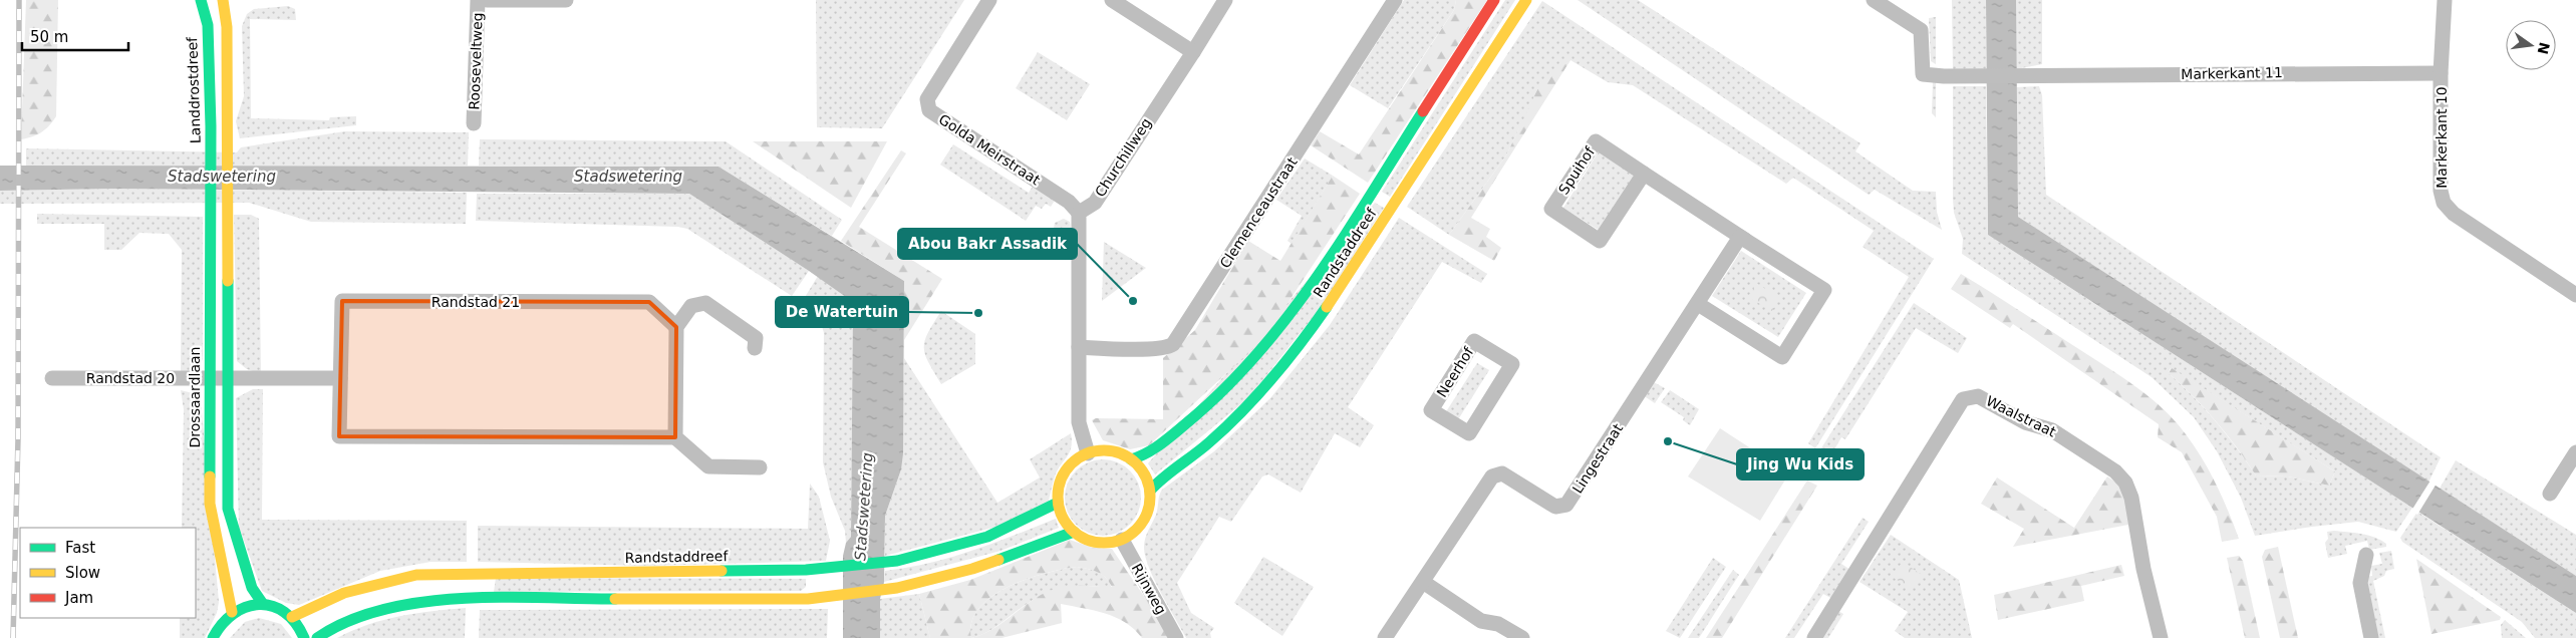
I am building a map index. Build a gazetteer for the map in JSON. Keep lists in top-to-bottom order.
{
  "streets": {
    "main road": ["Landdrostdreef", "Randstaddreef", "Drossaardlaan"],
    "street": [
      "Rooseveltweg",
      "Markerkant 11",
      "Markerkant 10",
      "Golda Meirstraat",
      "Churchillweg",
      "Spuihof",
      "Clemenceaustraat",
      "Randstad 21",
      "Neerhof",
      "Randstad 20",
      "Waalstraat",
      "Lingestraat",
      "Rijnweg"
    ]
  },
  "crossings": [
    ["Markerkant 11", "Markerkant 10"],
    ["Landdrostdreef", "Drossaardlaan"],
    ["Golda Meirstraat", "Churchillweg"],
    ["Spuihof", "Lingestraat"],
    ["Randstaddreef", "Rijnweg"],
    ["Randstad 20", "Drossaardlaan"]
  ],
  "water": ["Stadswetering"],
  "places": ["Abou Bakr Assadik", "De Watertuin", "Jing Wu Kids"],
  "legend": ["Fast", "Slow", "Jam"],
  "scale_bar": "50 m",
  "north": "right"
}
